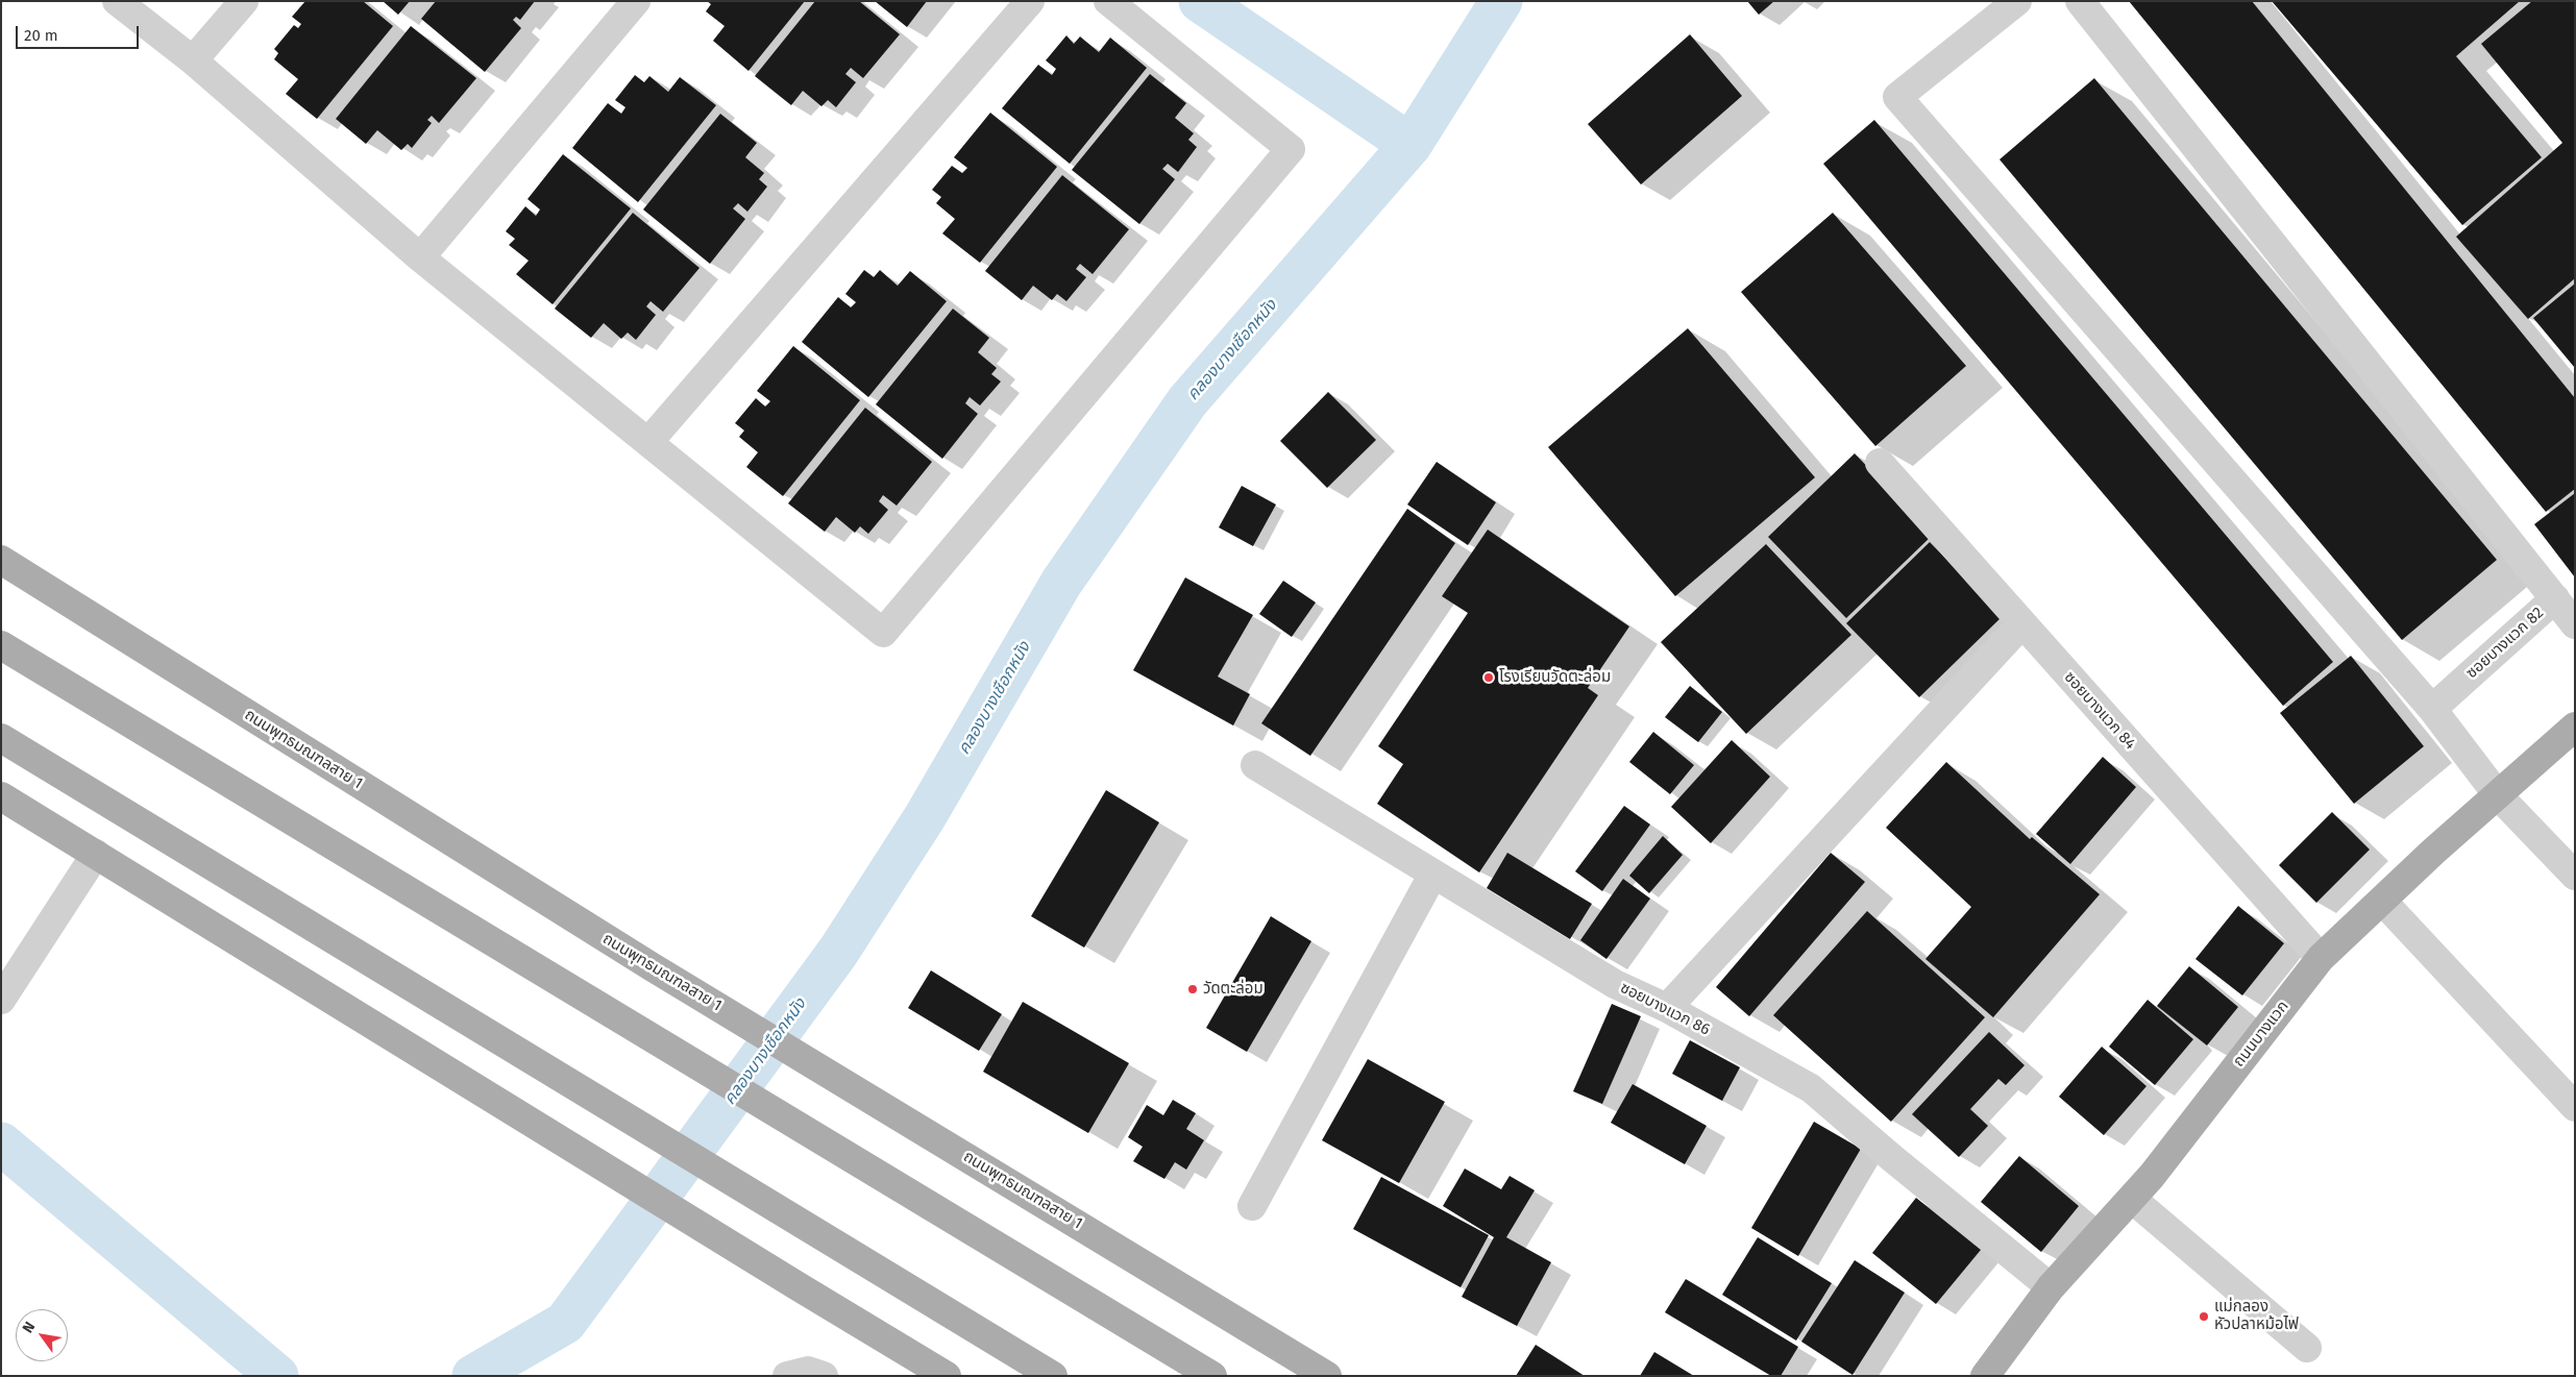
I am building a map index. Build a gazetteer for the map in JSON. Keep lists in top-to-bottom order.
{
  "streets": {
    "main road": ["ถนนพุทธมณฑลสาย 1", "ถนนบางแวก"],
    "street": ["ซอยบางแวก 82", "ซอยบางแวก 84", "ซอยบางแวก 86"]
  },
  "crossings": [
    ["ซอยบางแวก 84", "ถนนบางแวก"],
    ["ซอยบางแวก 86", "ถนนบางแวก"]
  ],
  "water": ["คลองบางเชือกหนัง"],
  "places": ["โรงเรียนวัดตะล่อม", "วัดตะล่อม", "แม่กลอง หัวปลาหม้อไฟ"],
  "scale_bar": "20 m",
  "north": "top left"
}
